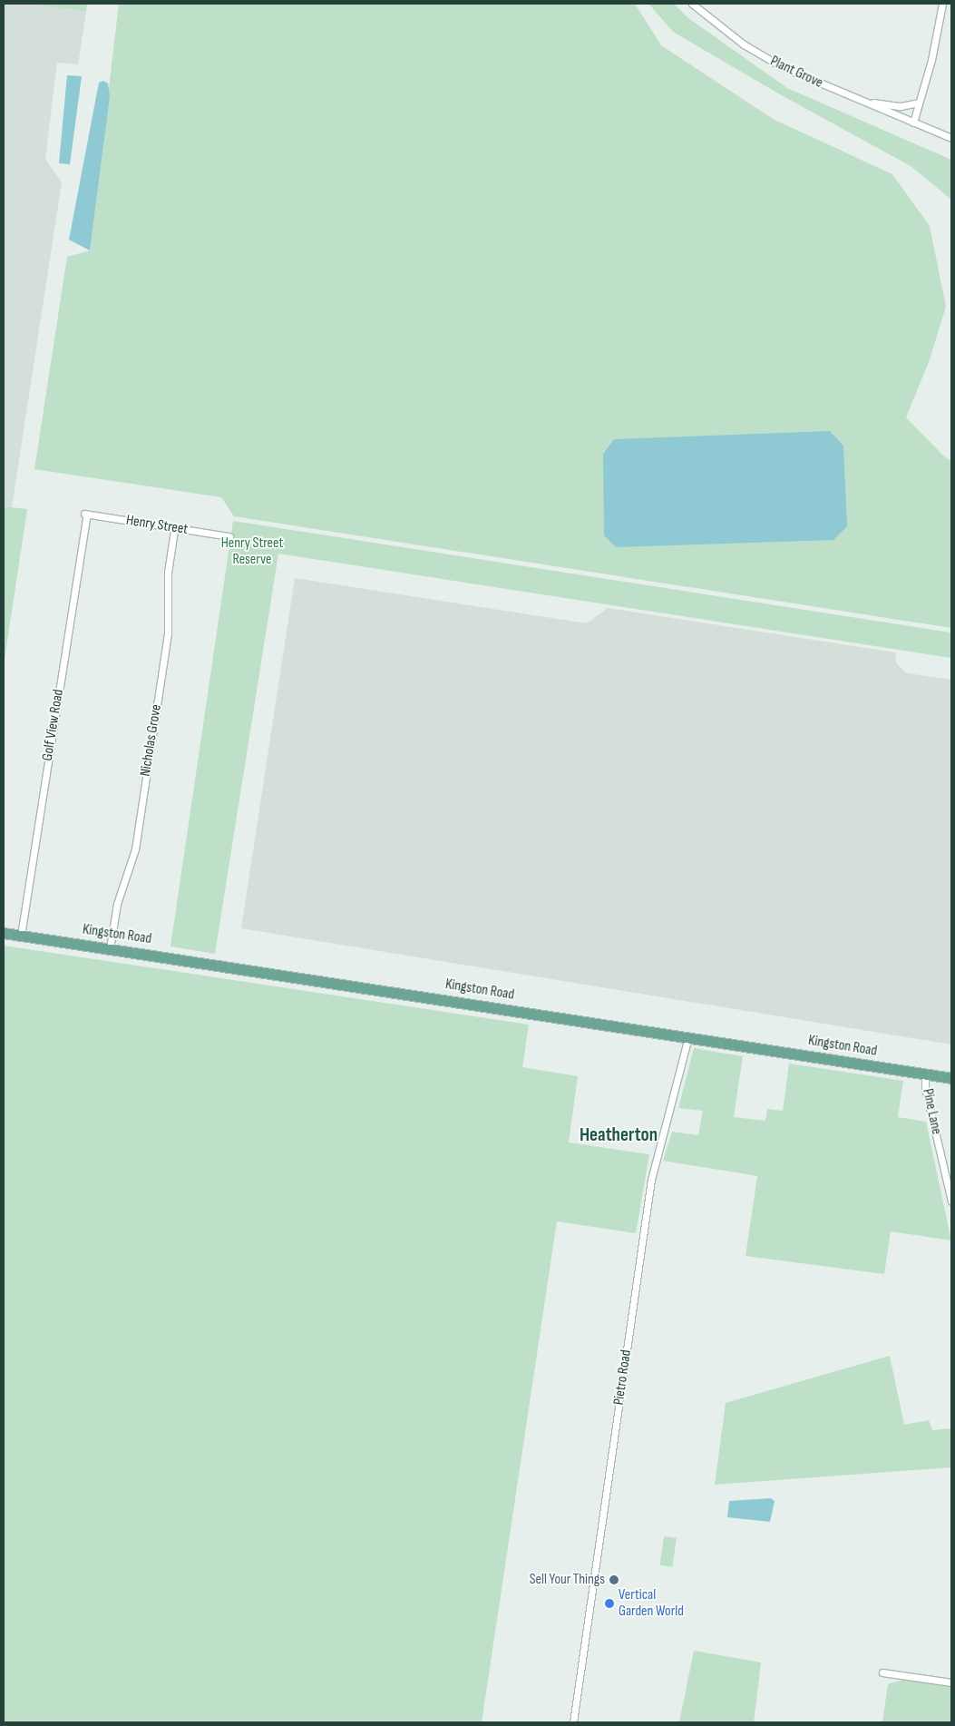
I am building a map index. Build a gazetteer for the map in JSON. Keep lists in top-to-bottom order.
{
  "streets": {
    "main road": ["Kingston Road"],
    "street": [
      "Plant Grove",
      "Henry Street",
      "Golf View Road",
      "Nicholas Grove",
      "Pine Lane",
      "Pietro Road"
    ]
  },
  "crossings": [
    ["Henry Street", "Golf View Road"],
    ["Henry Street", "Nicholas Grove"],
    ["Golf View Road", "Kingston Road"],
    ["Nicholas Grove", "Kingston Road"],
    ["Kingston Road", "Pine Lane"],
    ["Kingston Road", "Pietro Road"]
  ],
  "districts": ["Heatherton"],
  "parks": ["Henry Street Reserve"],
  "places": ["Sell Your Things", "Vertical Garden World"]
}
